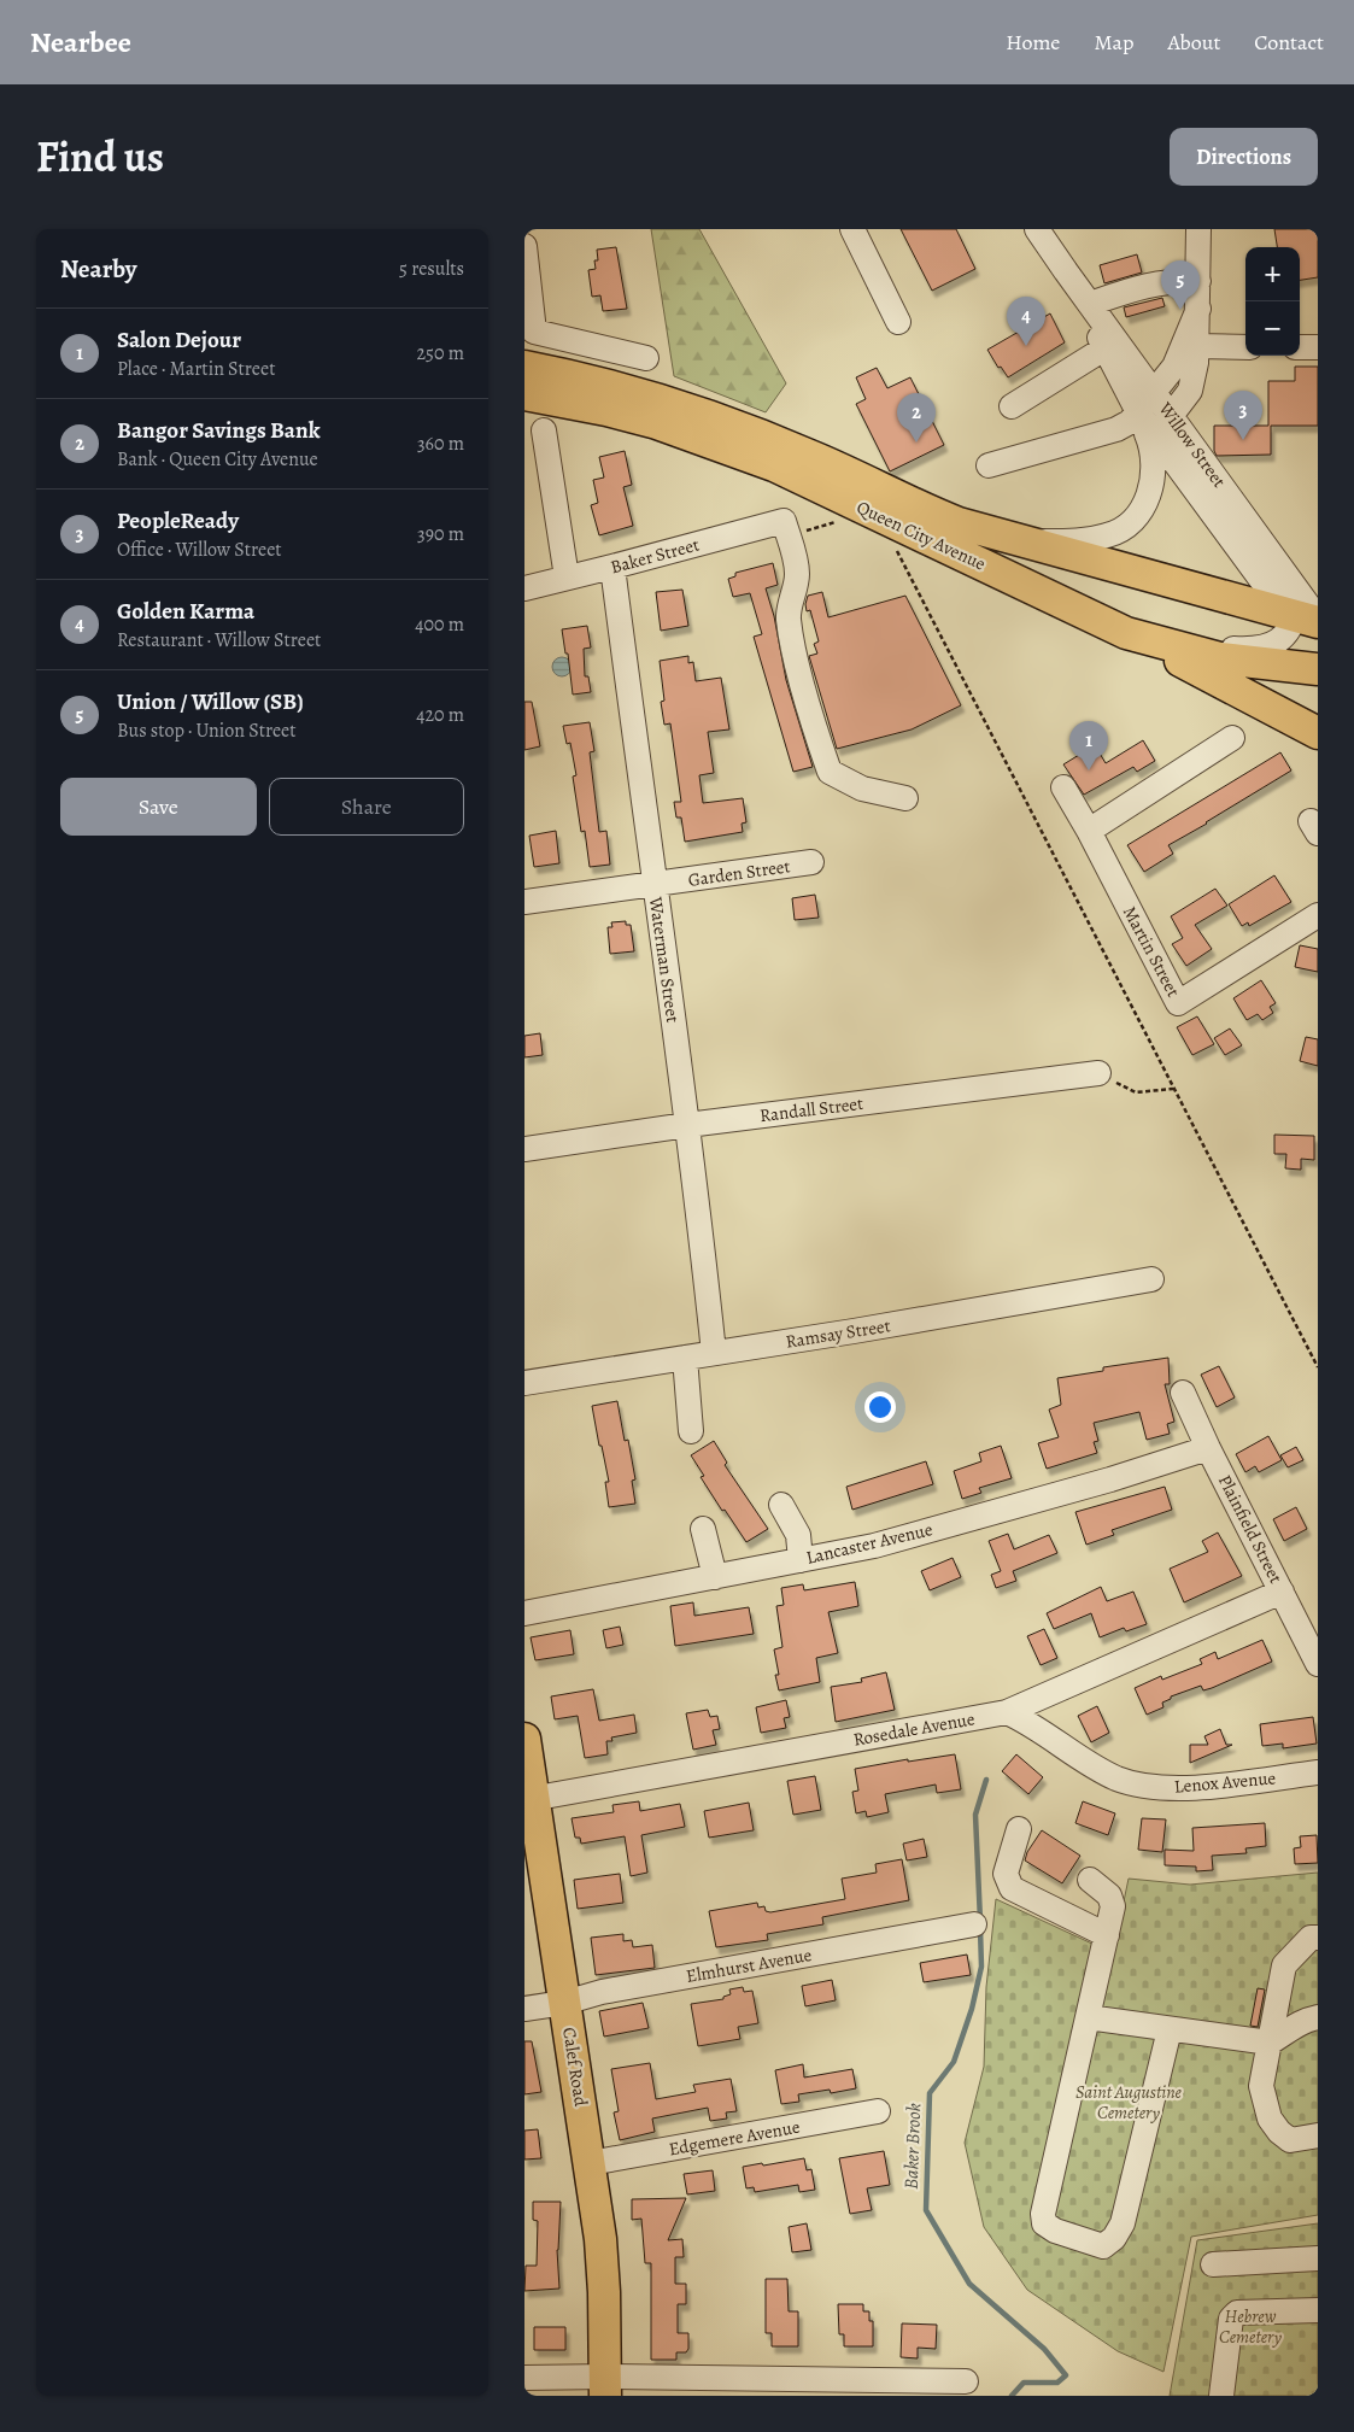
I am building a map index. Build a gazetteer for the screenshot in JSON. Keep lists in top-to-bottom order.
{
  "streets": {
    "main road": ["Queen City Avenue", "Calef Road"],
    "street": [
      "Willow Street",
      "Baker Street",
      "Garden Street",
      "Martin Street",
      "Waterman Street",
      "Randall Street",
      "Ramsay Street",
      "Plainfield Street",
      "Lancaster Avenue",
      "Rosedale Avenue",
      "Lenox Avenue",
      "Elmhurst Avenue",
      "Edgemere Avenue"
    ]
  },
  "crossings": [
    ["Willow Street", "Queen City Avenue"],
    ["Baker Street", "Waterman Street"],
    ["Garden Street", "Waterman Street"],
    ["Waterman Street", "Randall Street"],
    ["Waterman Street", "Ramsay Street"],
    ["Plainfield Street", "Lancaster Avenue"],
    ["Plainfield Street", "Rosedale Avenue"],
    ["Rosedale Avenue", "Lenox Avenue"],
    ["Rosedale Avenue", "Calef Road"],
    ["Elmhurst Avenue", "Calef Road"],
    ["Calef Road", "Edgemere Avenue"]
  ],
  "water": ["Baker Brook"],
  "parks": ["Saint Augustine Cemetery", "Hebrew Cemetery"],
  "page": {
    "header": "Nearbee",
    "nav": [
      "Home",
      "Map",
      "About",
      "Contact"
    ],
    "title": "Find us",
    "buttons": [
      "Directions",
      ["Save", "Share"]
    ],
    "heading": ["Nearby", "5 results"],
    "map_buttons": ["+", "−"],
    "pins": [
      "5",
      "4",
      "3",
      "2",
      "1"
    ],
    "list": [
      {
        "mark": "1",
        "name": "Salon Dejour",
        "note": "Place · Martin Street",
        "value": "250 m"
      },
      {
        "mark": "2",
        "name": "Bangor Savings Bank",
        "note": "Bank · Queen City Avenue",
        "value": "360 m"
      },
      {
        "mark": "3",
        "name": "PeopleReady",
        "note": "Office · Willow Street",
        "value": "390 m"
      },
      {
        "mark": "4",
        "name": "Golden Karma",
        "note": "Restaurant · Willow Street",
        "value": "400 m"
      },
      {
        "mark": "5",
        "name": "Union / Willow (SB)",
        "note": "Bus stop · Union Street",
        "value": "420 m"
      }
    ]
  }
}
